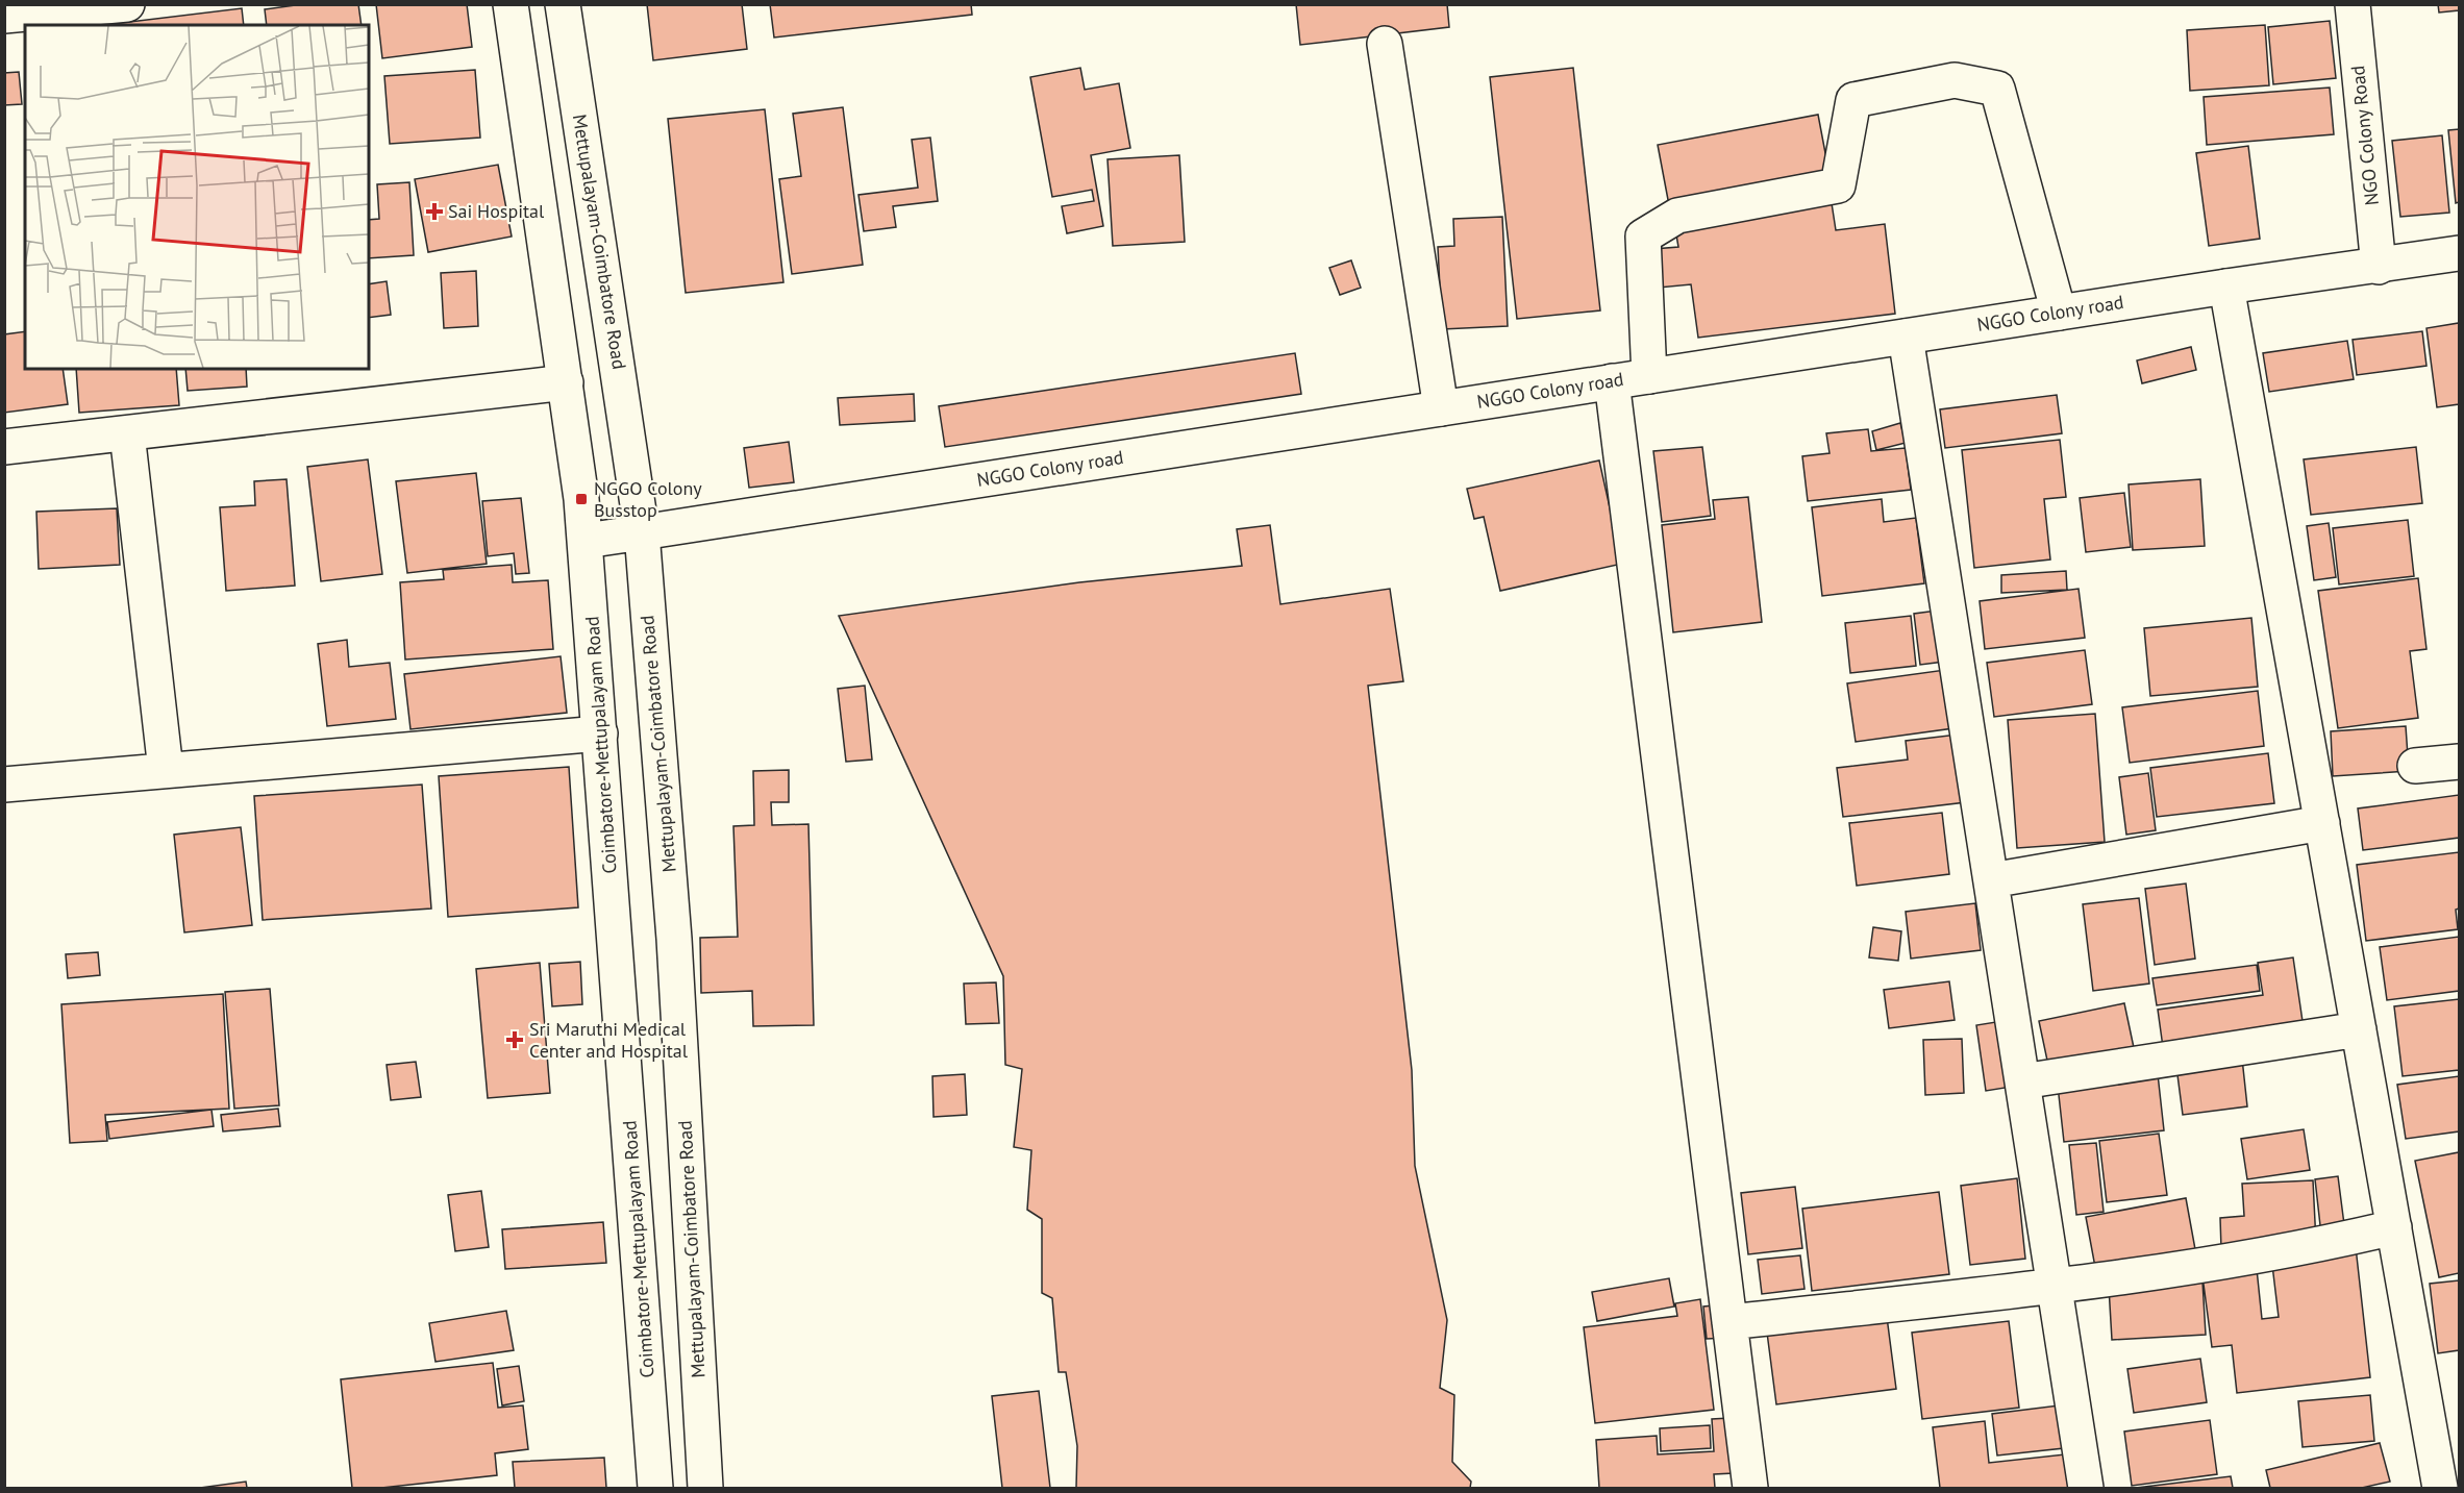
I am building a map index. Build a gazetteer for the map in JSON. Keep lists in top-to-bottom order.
{
  "streets": {
    "main road": [
      "NGO Colony Road",
      "Mettupalayam-Coimbatore Road",
      "NGGO Colony road",
      "Coimbatore-Mettupalayam Road"
    ]
  },
  "crossings": [
    ["NGO Colony Road", "NGGO Colony road"],
    ["Mettupalayam-Coimbatore Road", "NGGO Colony road"],
    ["NGGO Colony road", "Coimbatore-Mettupalayam Road"]
  ],
  "places": {
    "health": ["Sai Hospital", "Sri Maruthi Medical Center and Hospital"],
    "transit": ["NGGO Colony Busstop"]
  }
}
